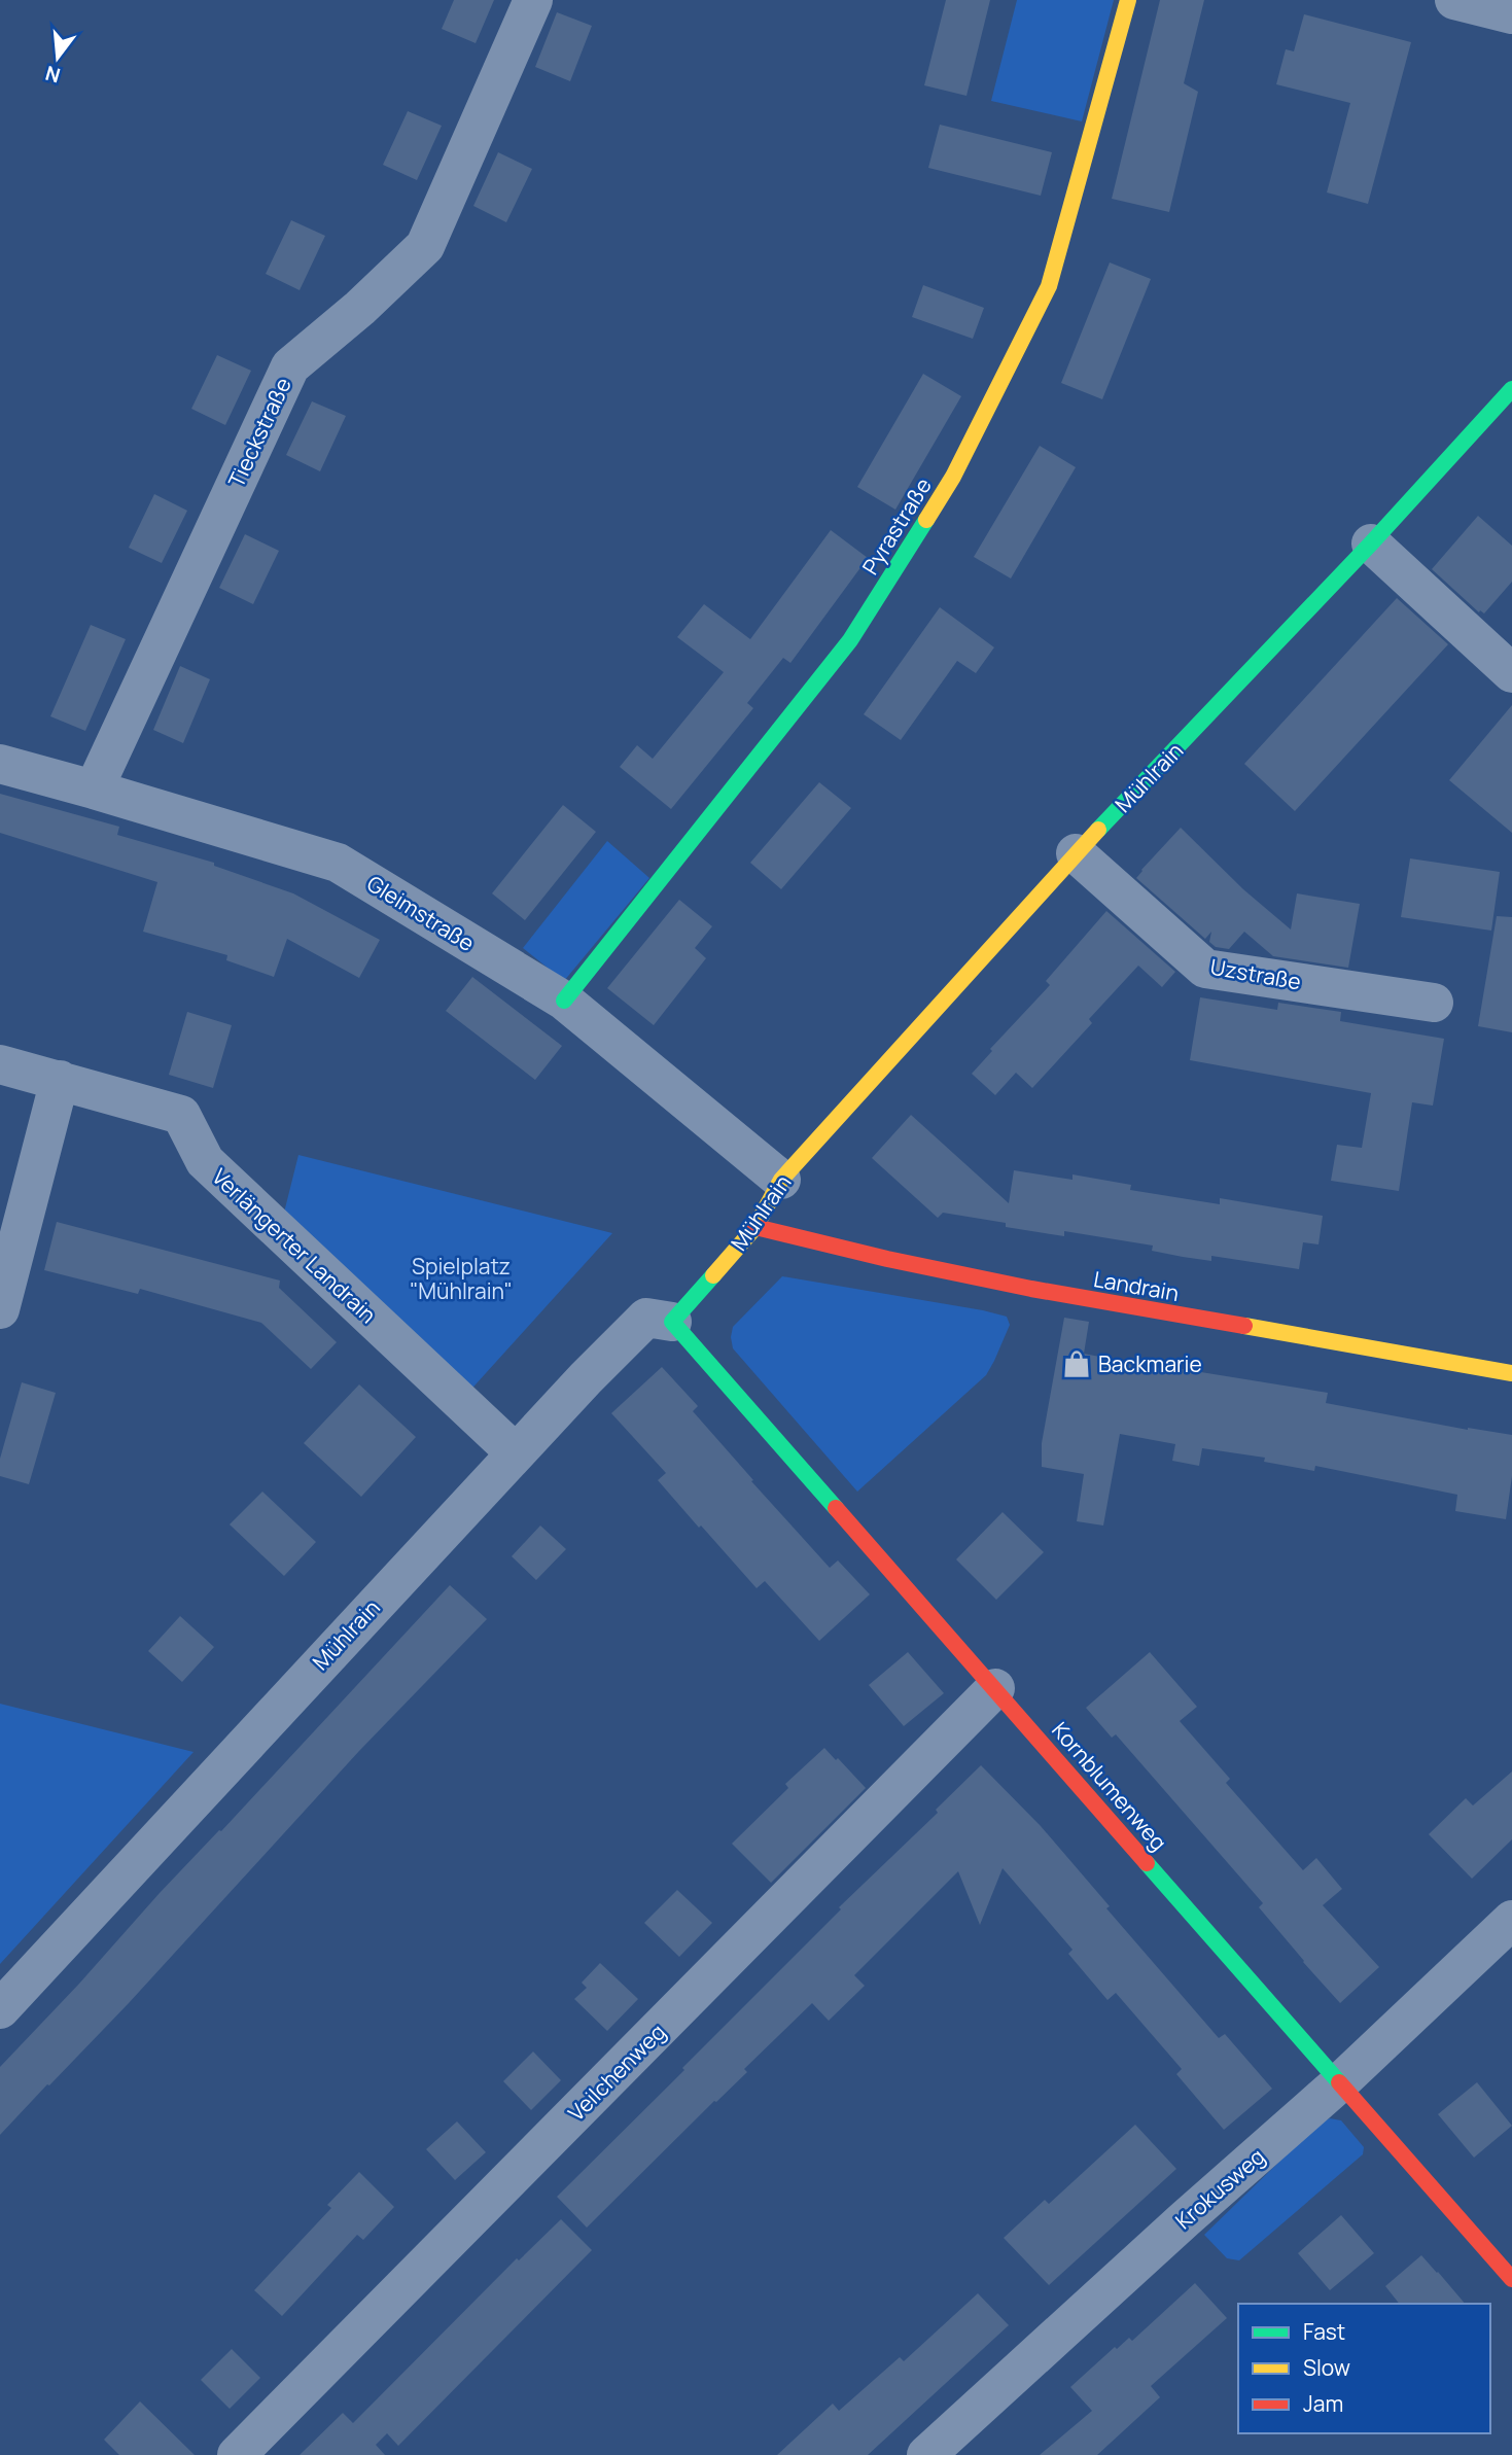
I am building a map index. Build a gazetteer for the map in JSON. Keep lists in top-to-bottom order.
{
  "streets": {
    "street": [
      "Tieckstraße",
      "Pyrastraße",
      "Mühlrain",
      "Gleimstraße",
      "Uzstraße",
      "Verlängerter Landrain",
      "Landrain",
      "Kornblumenweg",
      "Veilchenweg",
      "Krokusweg"
    ]
  },
  "crossings": [
    ["Tieckstraße", "Gleimstraße"],
    ["Pyrastraße", "Gleimstraße"],
    ["Mühlrain", "Gleimstraße"],
    ["Mühlrain", "Uzstraße"],
    ["Mühlrain", "Verlängerter Landrain"],
    ["Mühlrain", "Landrain"],
    ["Mühlrain", "Kornblumenweg"],
    ["Kornblumenweg", "Veilchenweg"],
    ["Kornblumenweg", "Krokusweg"]
  ],
  "parks": ["Spielplatz \"Mühlrain\""],
  "places": {
    "shop": ["Backmarie"]
  },
  "legend": ["Fast", "Slow", "Jam"],
  "north": "bottom"
}
